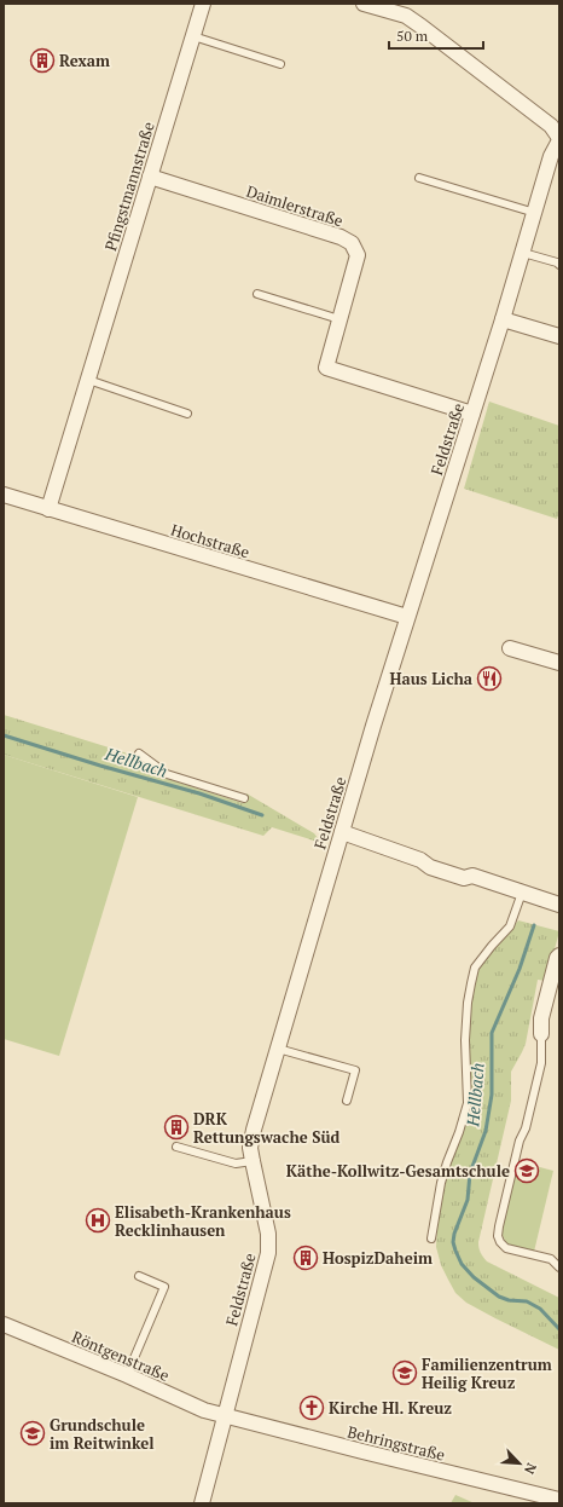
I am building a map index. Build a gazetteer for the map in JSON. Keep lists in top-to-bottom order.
{
  "streets": {
    "street": [
      "Pfingstmannstraße",
      "Daimlerstraße",
      "Feldstraße",
      "Hochstraße",
      "Röntgenstraße",
      "Behringstraße"
    ]
  },
  "crossings": [
    ["Pfingstmannstraße", "Daimlerstraße"],
    ["Pfingstmannstraße", "Hochstraße"],
    ["Daimlerstraße", "Feldstraße"],
    ["Feldstraße", "Hochstraße"],
    ["Feldstraße", "Röntgenstraße"],
    ["Feldstraße", "Behringstraße"],
    ["Röntgenstraße", "Behringstraße"]
  ],
  "water": ["Hellbach"],
  "places": {
    "building": ["Rexam", "DRK Rettungswache Süd", "HospizDaheim"],
    "restaurant": ["Haus Licha"],
    "school or university": ["Käthe-Kollwitz-Gesamtschule", "Familienzentrum Heilig Kreuz", "Grundschule im Reitwinkel"],
    "hospital": ["Elisabeth-Krankenhaus Recklinhausen"],
    "church": ["Kirche Hl. Kreuz"]
  },
  "scale_bar": "50 m",
  "north": "bottom right"
}
